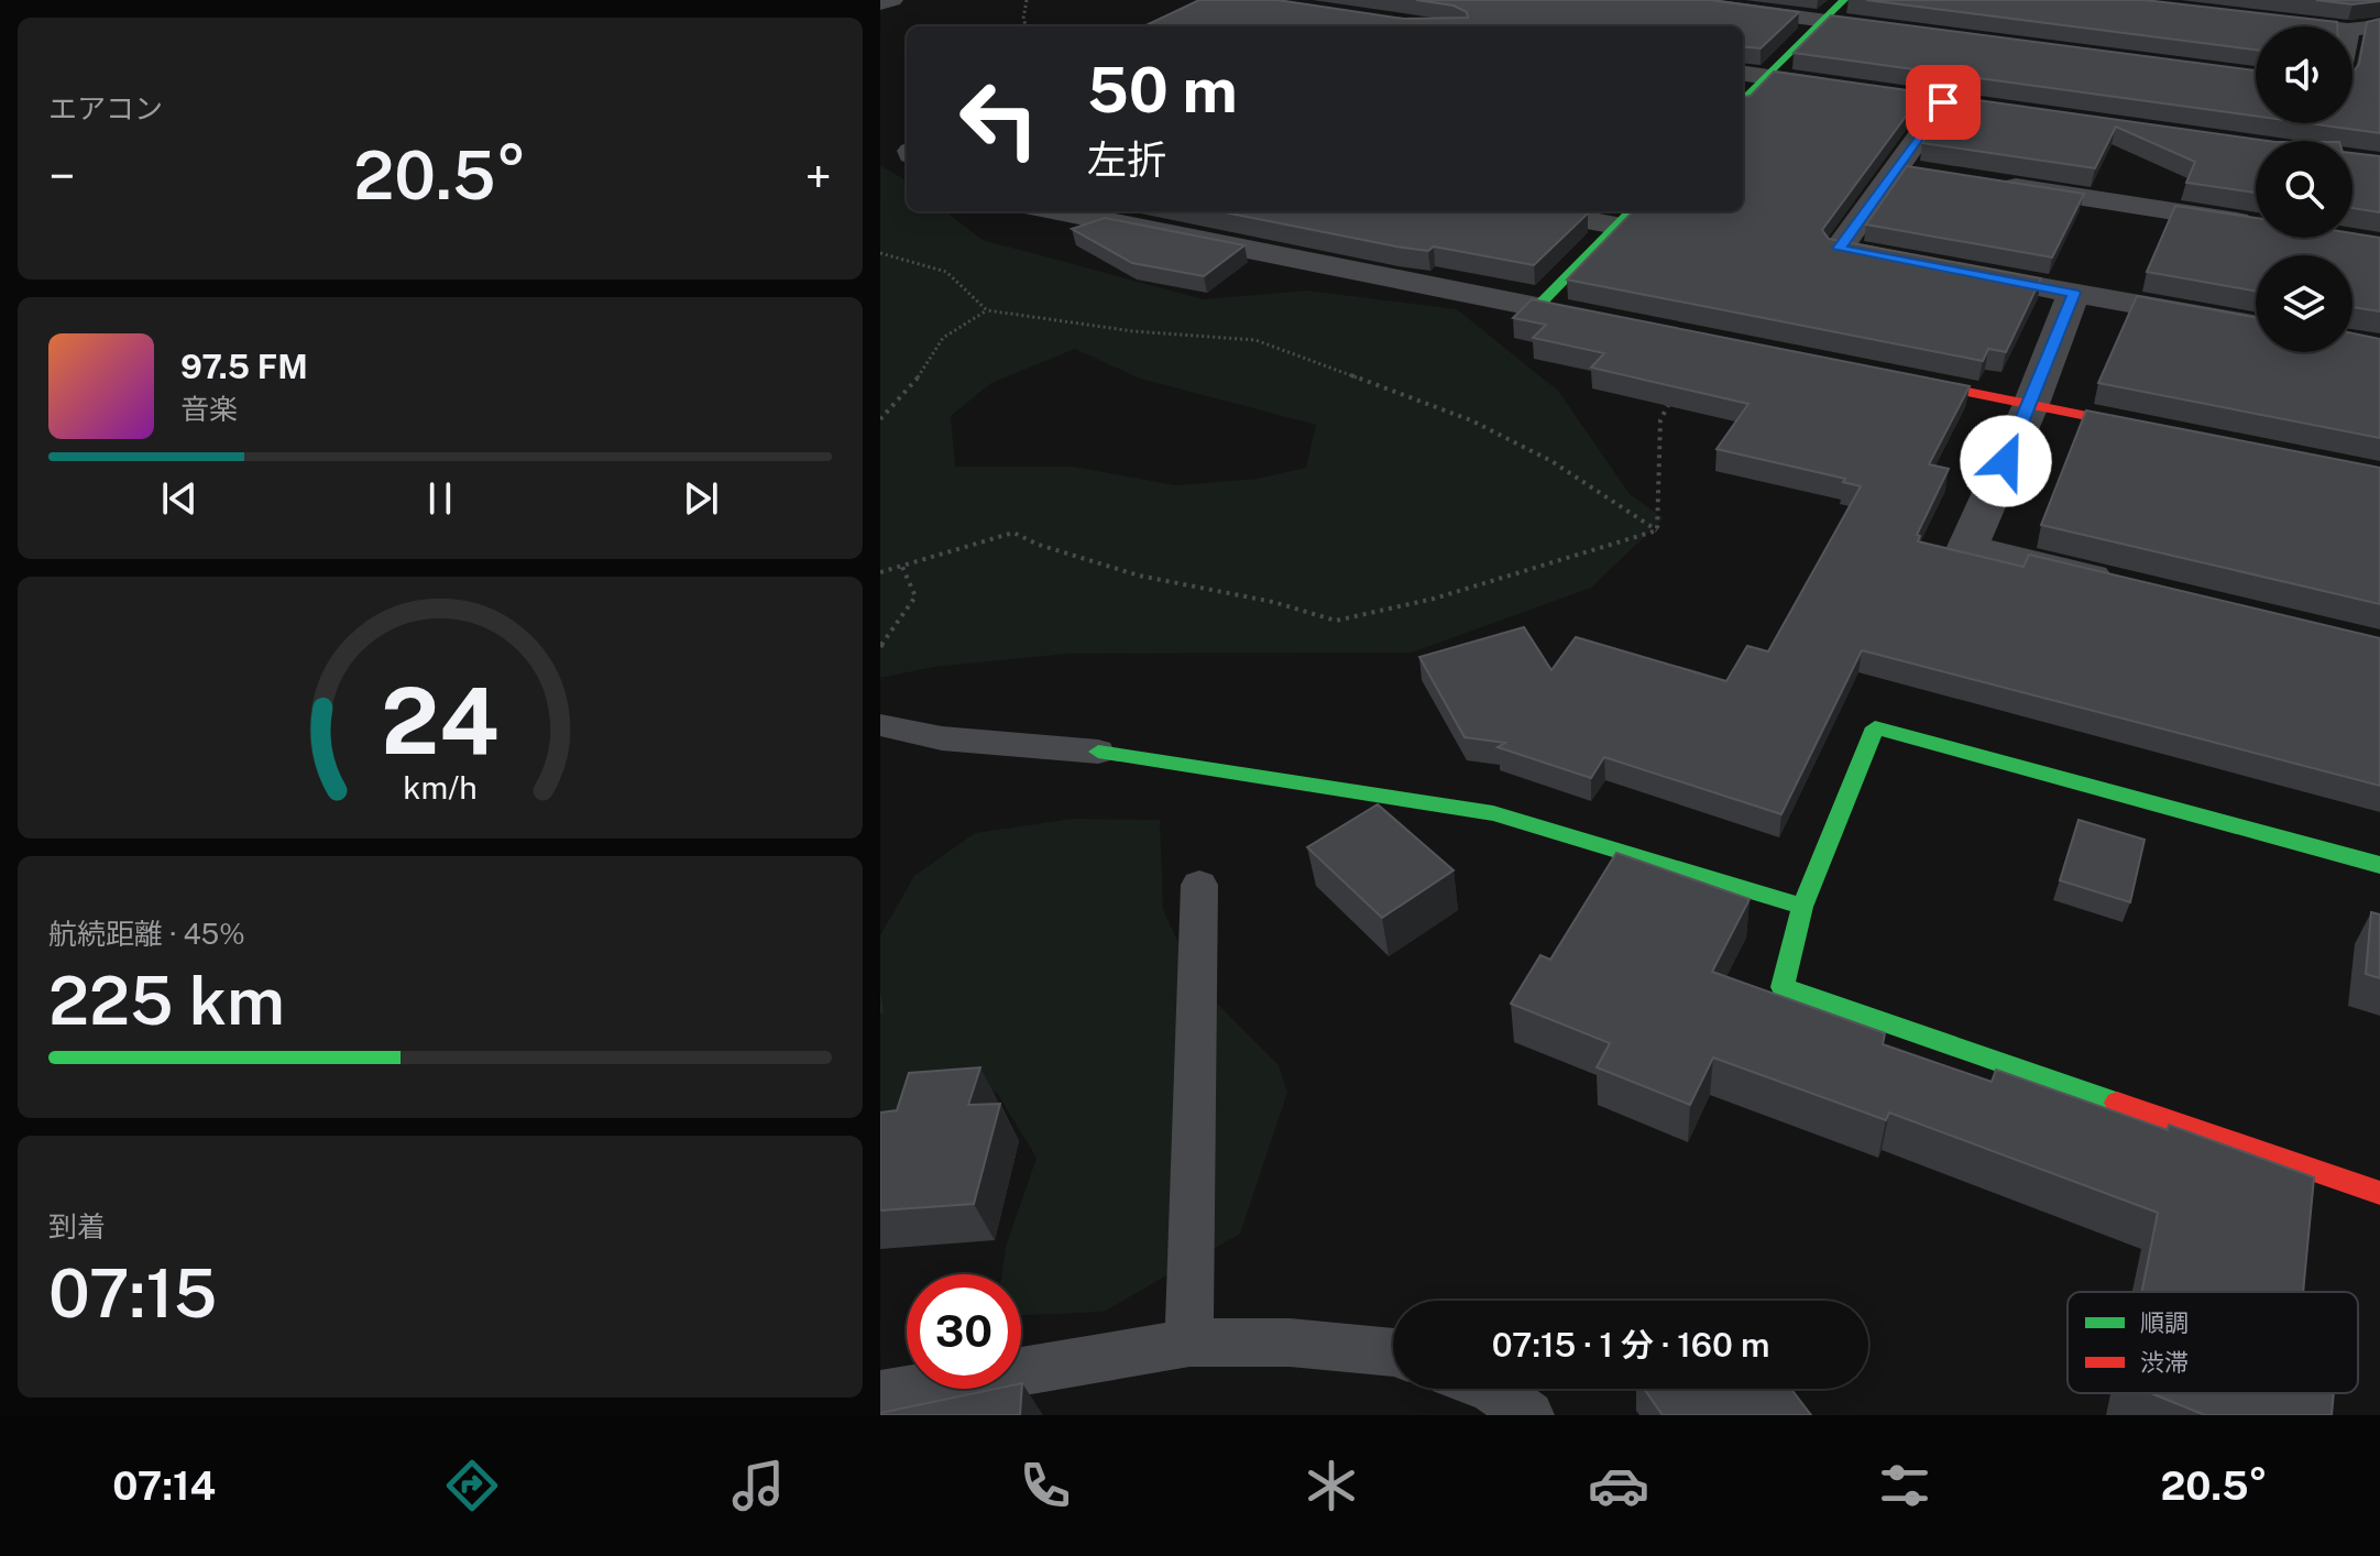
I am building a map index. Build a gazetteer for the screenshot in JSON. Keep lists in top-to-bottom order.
{
  "legend": ["順調", "渋滞"],
  "page": {
    "tile": [
      "エアコン",
      ["航続距離 · 45%", "225 km"],
      ["到着", "07:15"]
    ],
    "turn": ["50 m", "左折"],
    "heat": ["−", "20.5°", "+"],
    "song": ["97.5 FM", "音楽"],
    "limit": "30",
    "trip": "07:15 · 1 分 · 160 m",
    "tabs": ["07:14", "20.5°"],
    "gauge": ["24", "km/h"]
  }
}
